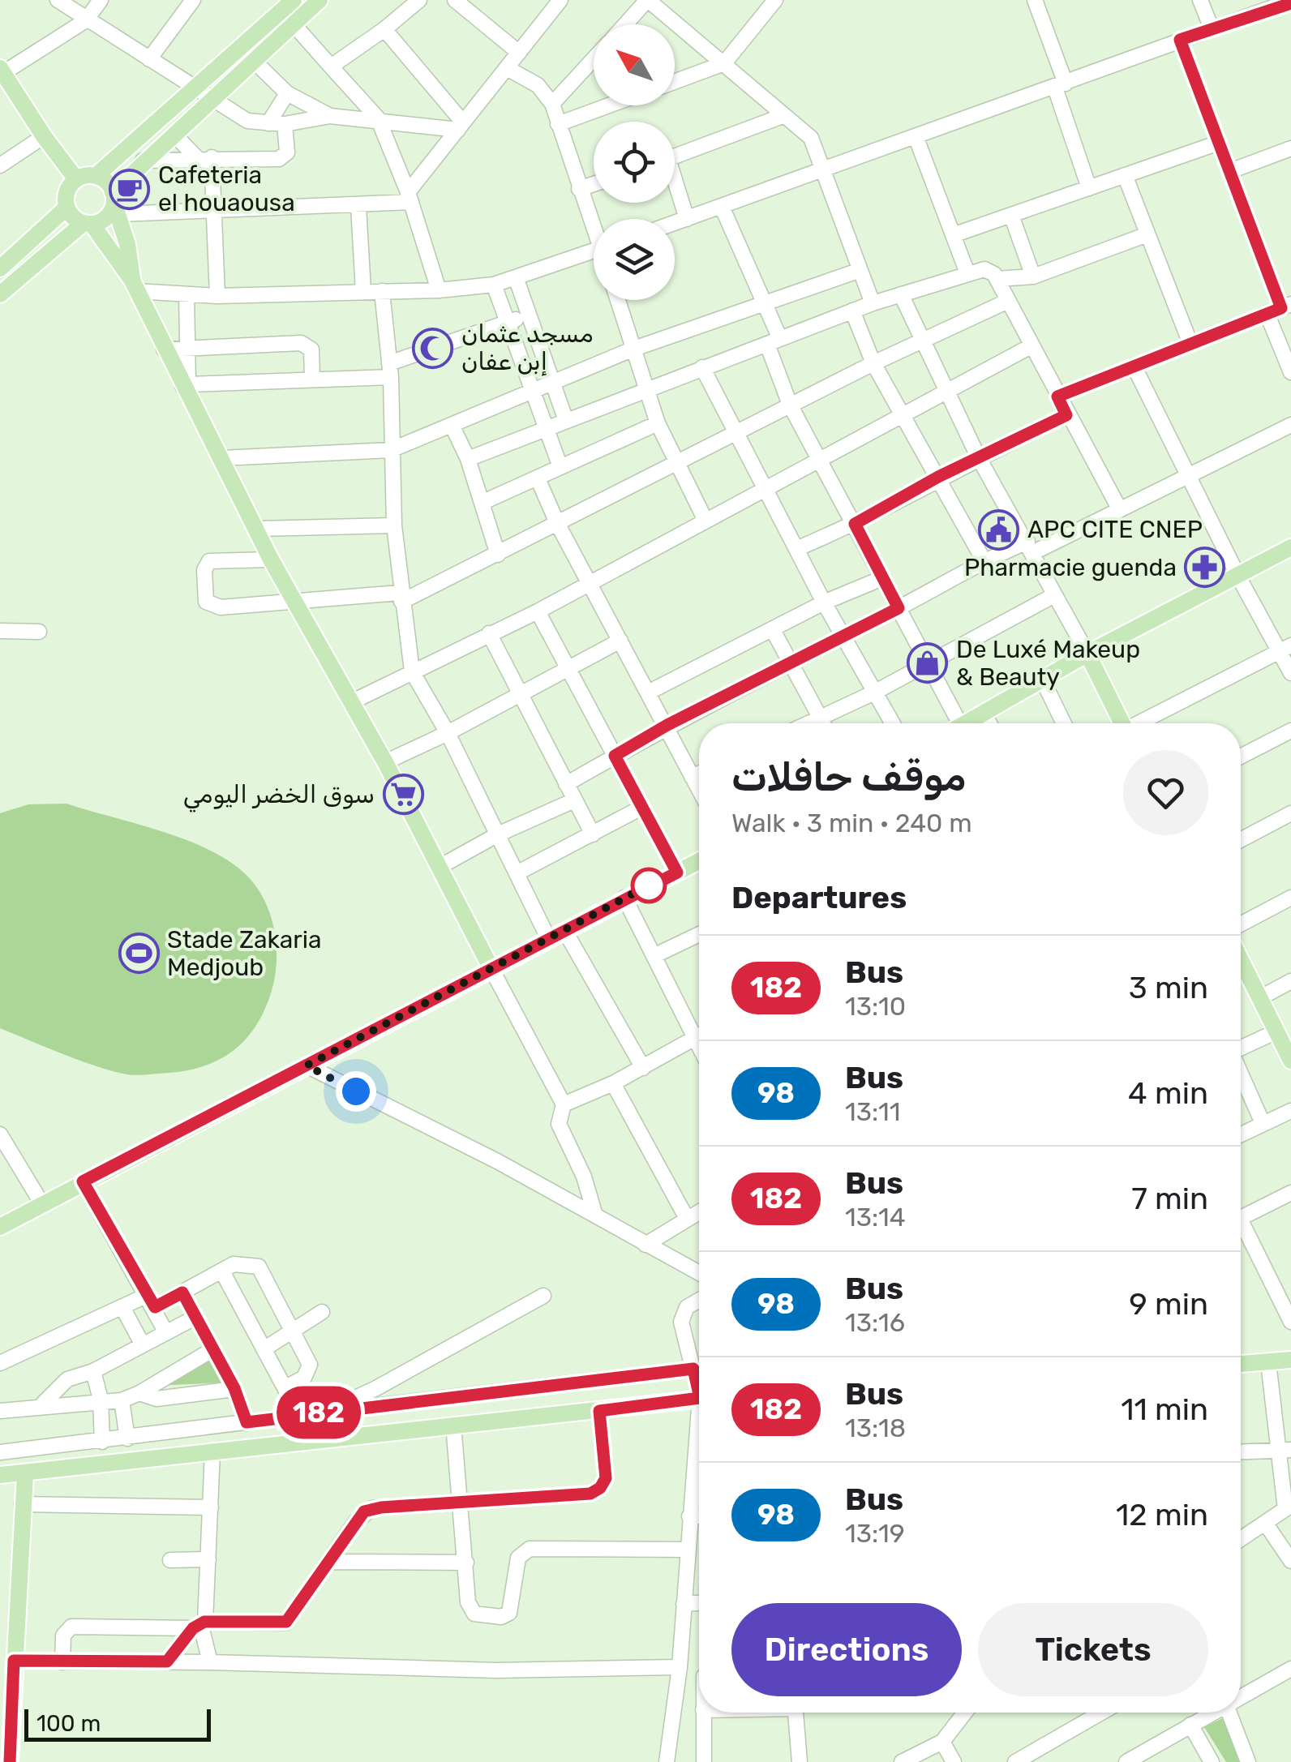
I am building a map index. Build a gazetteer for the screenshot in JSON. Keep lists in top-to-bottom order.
{
  "places": {
    "cafe": ["Cafeteria el houaousa"],
    "mosque": ["مسجد عثمان إبن عفان"],
    "public building": ["APC CITE CNEP"],
    "pharmacy": ["Pharmacie guenda"],
    "shop": ["De Luxé Makeup & Beauty"],
    "supermarket": ["سوق الخضر اليومي"],
    "sports": ["Stade Zakaria Medjoub"]
  },
  "lines": ["bus line 182"],
  "scale_bar": "100 m",
  "north": "top left",
  "page": {
    "on_map": "182",
    "heading": [
      ["موقف حافلات", "Walk · 3 min · 240 m"],
      "Departures"
    ],
    "list": [
      {
        "mark": "182",
        "name": "Bus",
        "note": "13:10",
        "value": "3 min"
      },
      {
        "mark": "98",
        "name": "Bus",
        "note": "13:11",
        "value": "4 min"
      },
      {
        "mark": "182",
        "name": "Bus",
        "note": "13:14",
        "value": "7 min"
      },
      {
        "mark": "98",
        "name": "Bus",
        "note": "13:16",
        "value": "9 min"
      },
      {
        "mark": "182",
        "name": "Bus",
        "note": "13:18",
        "value": "11 min"
      },
      {
        "mark": "98",
        "name": "Bus",
        "note": "13:19",
        "value": "12 min"
      }
    ],
    "buttons": ["Directions", "Tickets"],
    "scale": "100 m"
  }
}
